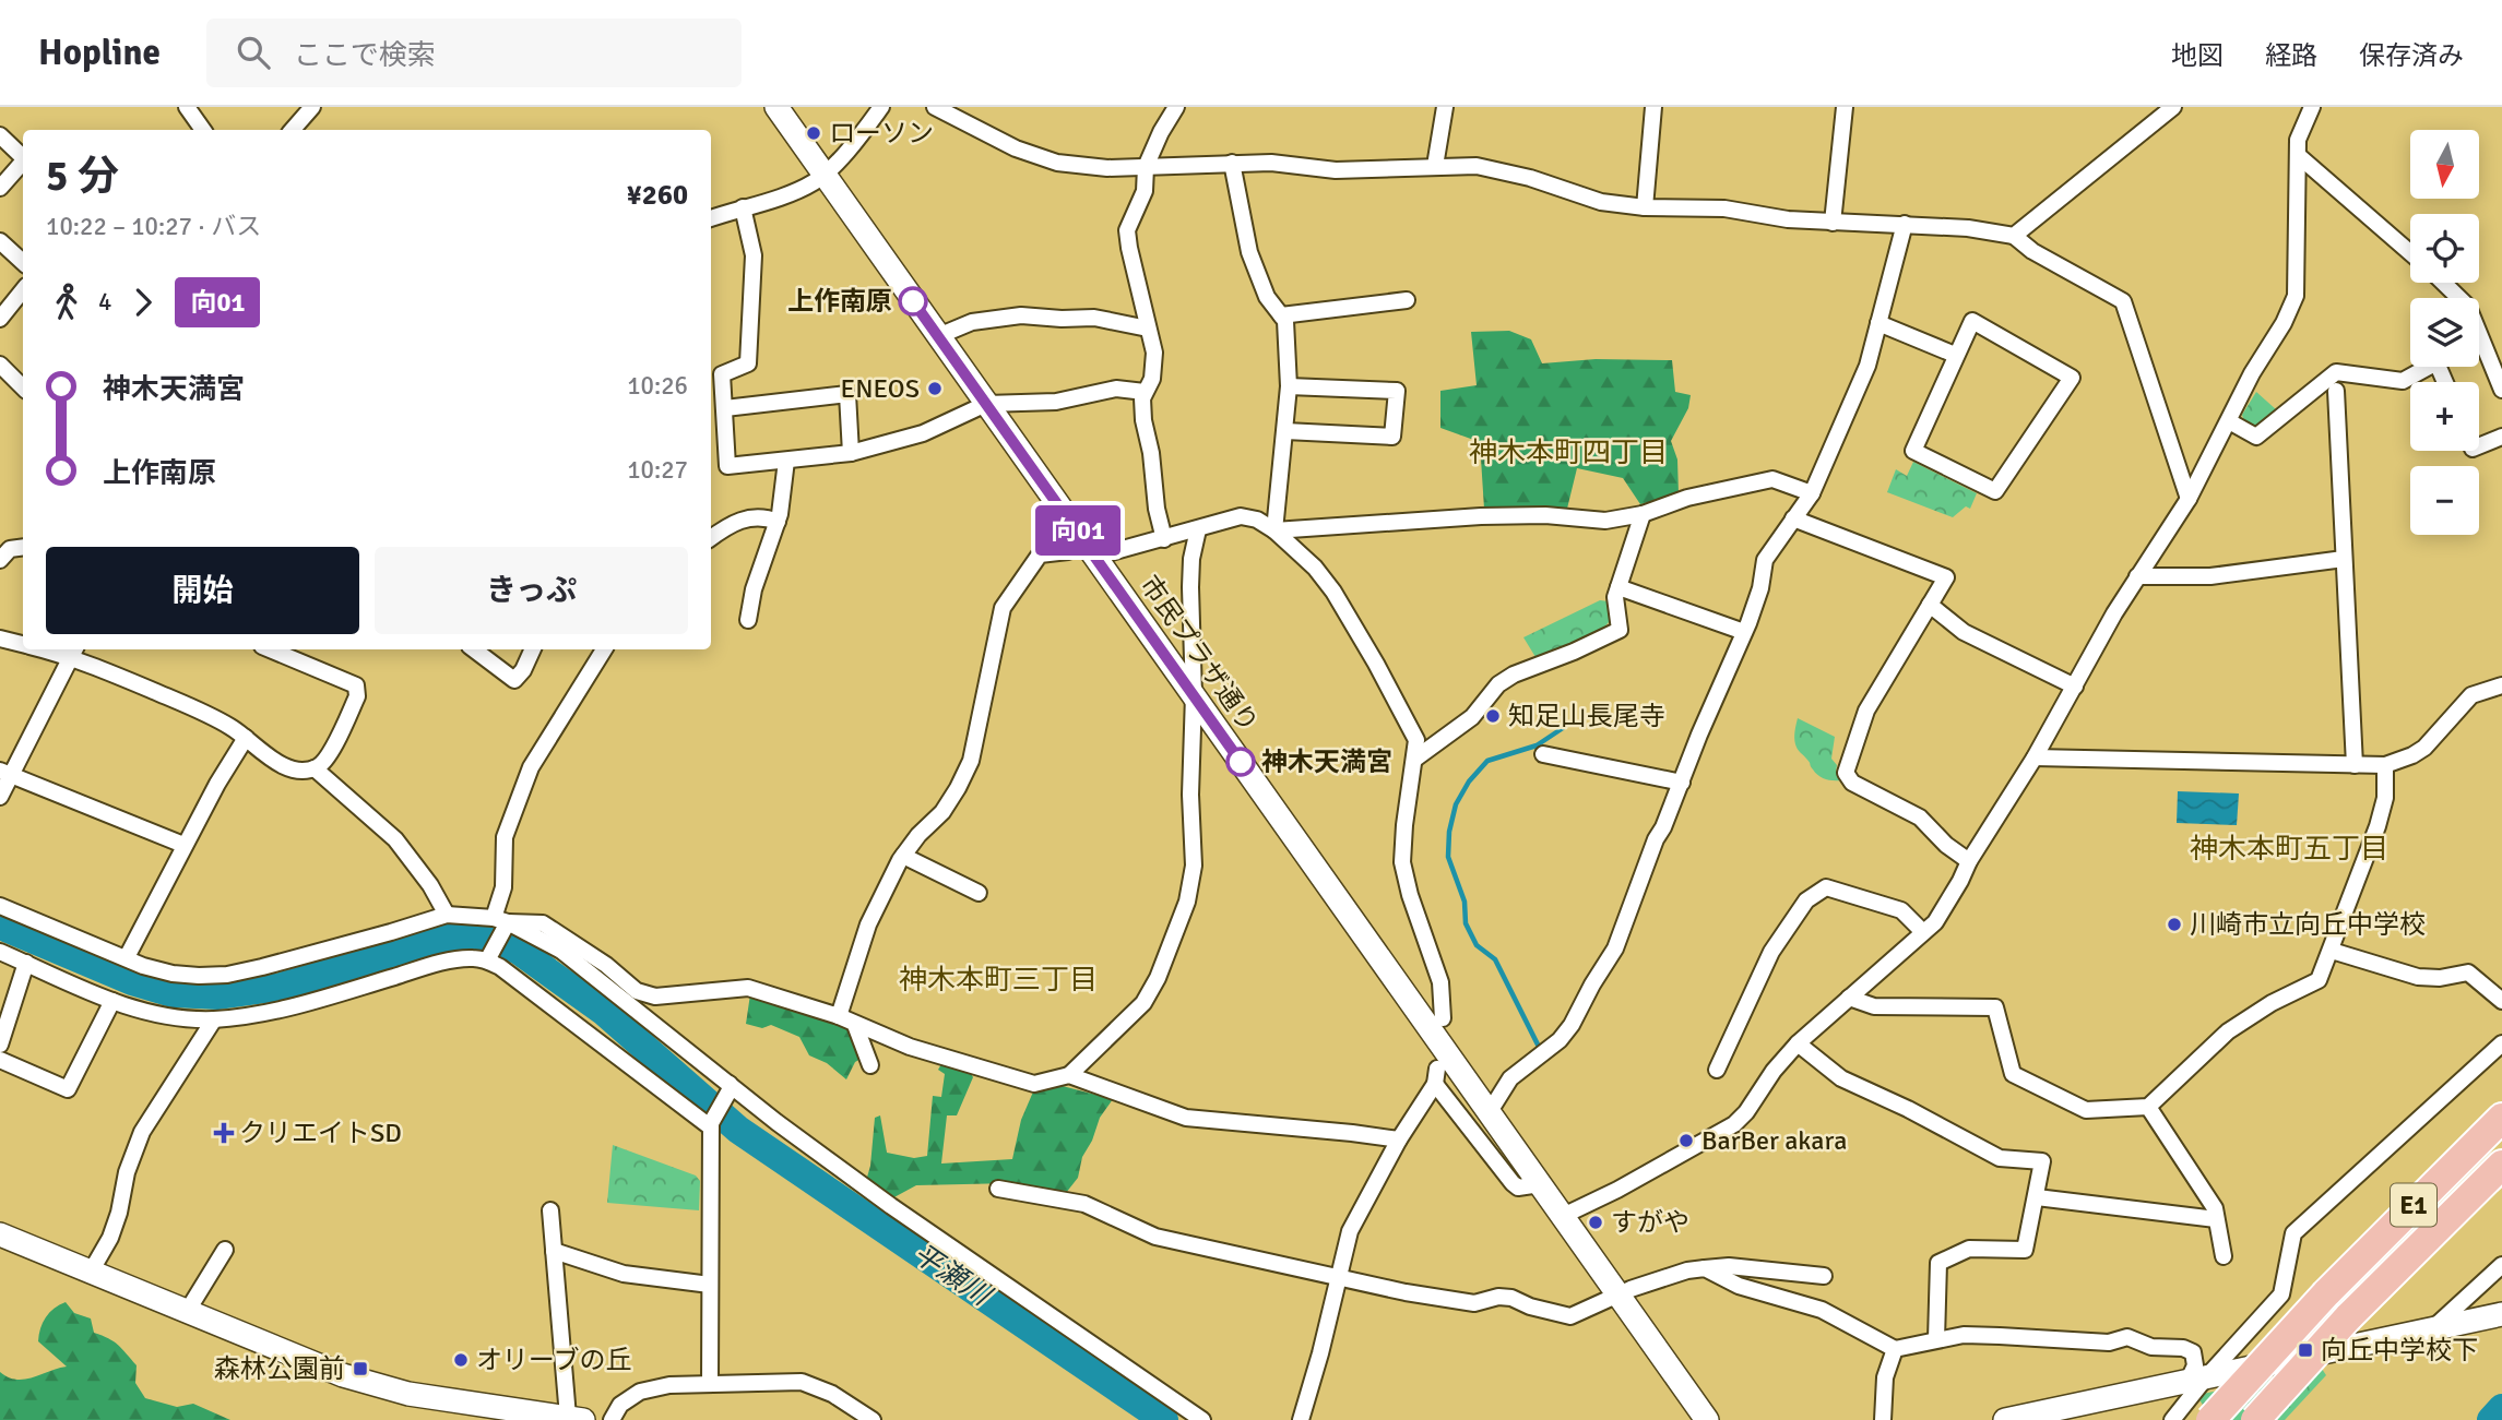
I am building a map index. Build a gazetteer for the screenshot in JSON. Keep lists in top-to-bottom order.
{
  "streets": {
    "highway": ["E1"],
    "street": ["市民プラザ通り"]
  },
  "districts": ["神木本町四丁目", "神木本町五丁目", "神木本町三丁目"],
  "water": ["平瀬川"],
  "places": {
    "other": [
      "ローソン",
      "上作南原",
      "ENEOS",
      "知足山長尾寺",
      "神木天満宮",
      "川崎市立向丘中学校",
      "BarBer akara",
      "すがや",
      "オリーブの丘"
    ],
    "health": ["クリエイトSD"],
    "transit": ["向丘中学校下", "森林公園前"]
  },
  "lines": ["bus line 向01"],
  "north": "bottom",
  "page": {
    "header": "Hopline",
    "search": "ここで検索",
    "nav": ["地図", "経路", "保存済み"],
    "on_map": "向01",
    "map_buttons": ["+", "−"],
    "heading": ["5 分", "10:22 – 10:27 · バス", "¥260"],
    "legs": ["4", "向01"],
    "list": [
      {
        "name": "神木天満宮",
        "value": "10:26"
      },
      {
        "name": "上作南原",
        "value": "10:27"
      }
    ],
    "buttons": ["開始", "きっぷ"]
  }
}
